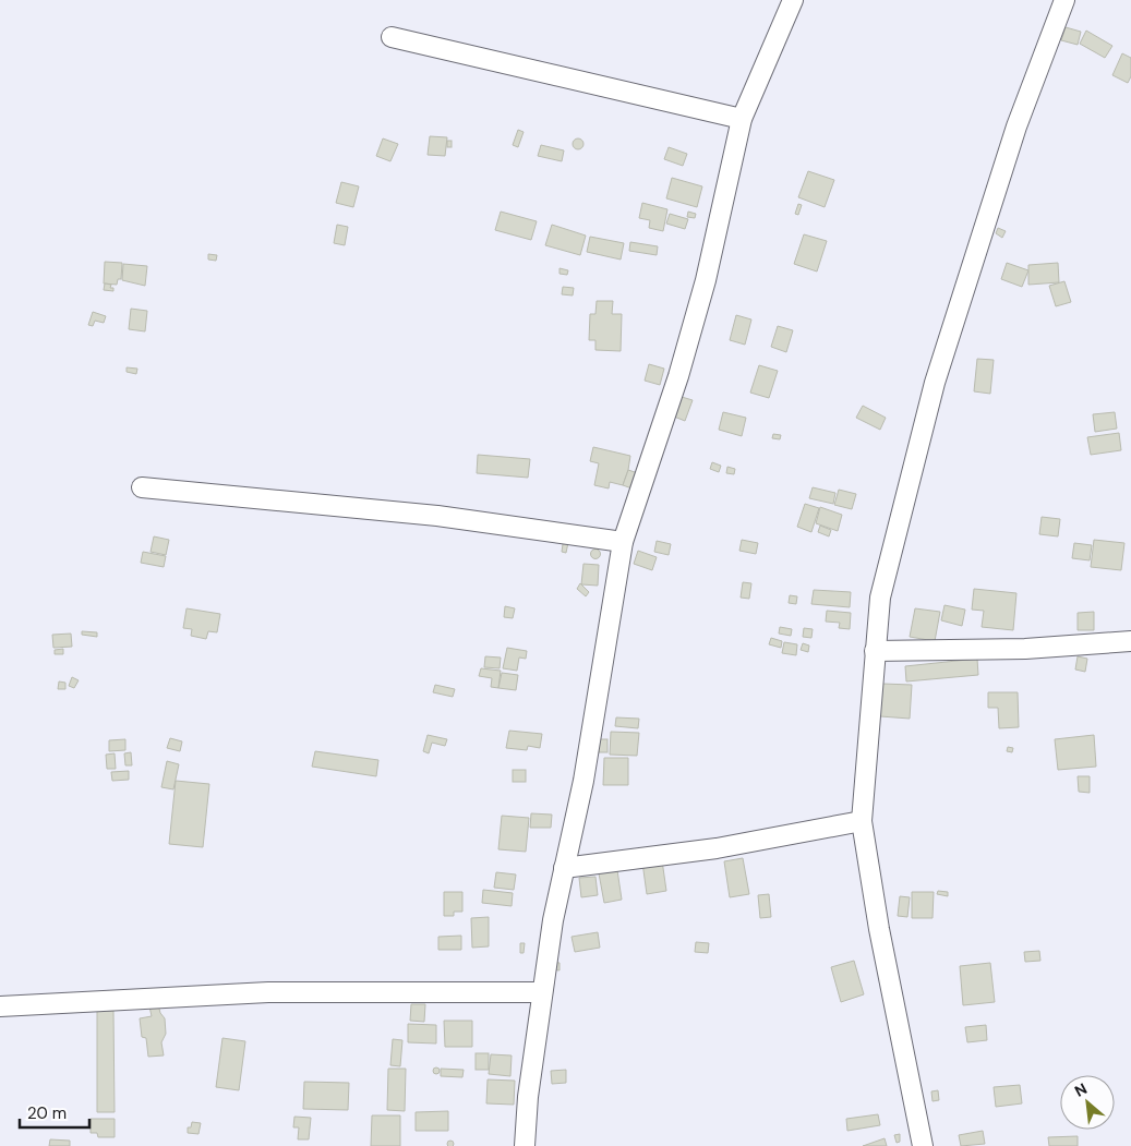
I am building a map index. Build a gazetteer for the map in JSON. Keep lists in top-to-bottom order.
{
  "scale_bar": "20 m",
  "north": "top left"
}
